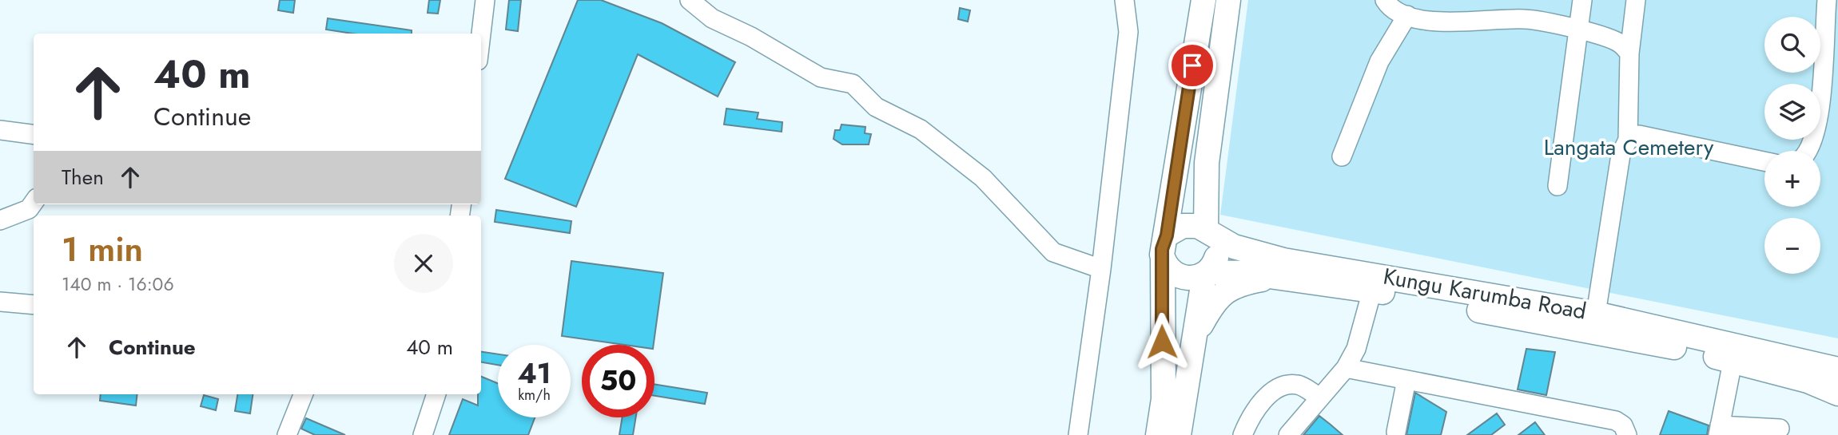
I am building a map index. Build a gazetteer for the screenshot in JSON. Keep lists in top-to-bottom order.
{
  "streets": {
    "main road": ["Kungu Karumba Road"]
  },
  "parks": ["Langata Cemetery"],
  "page": {
    "map_buttons": ["+", "−"],
    "turn": ["40 m", "Continue"],
    "then": "Then",
    "heading": ["1 min", "140 m · 16:06"],
    "list": [
      {
        "name": "Continue",
        "value": "40 m"
      }
    ],
    "speed": "41 km/h",
    "limit": "50"
  }
}
